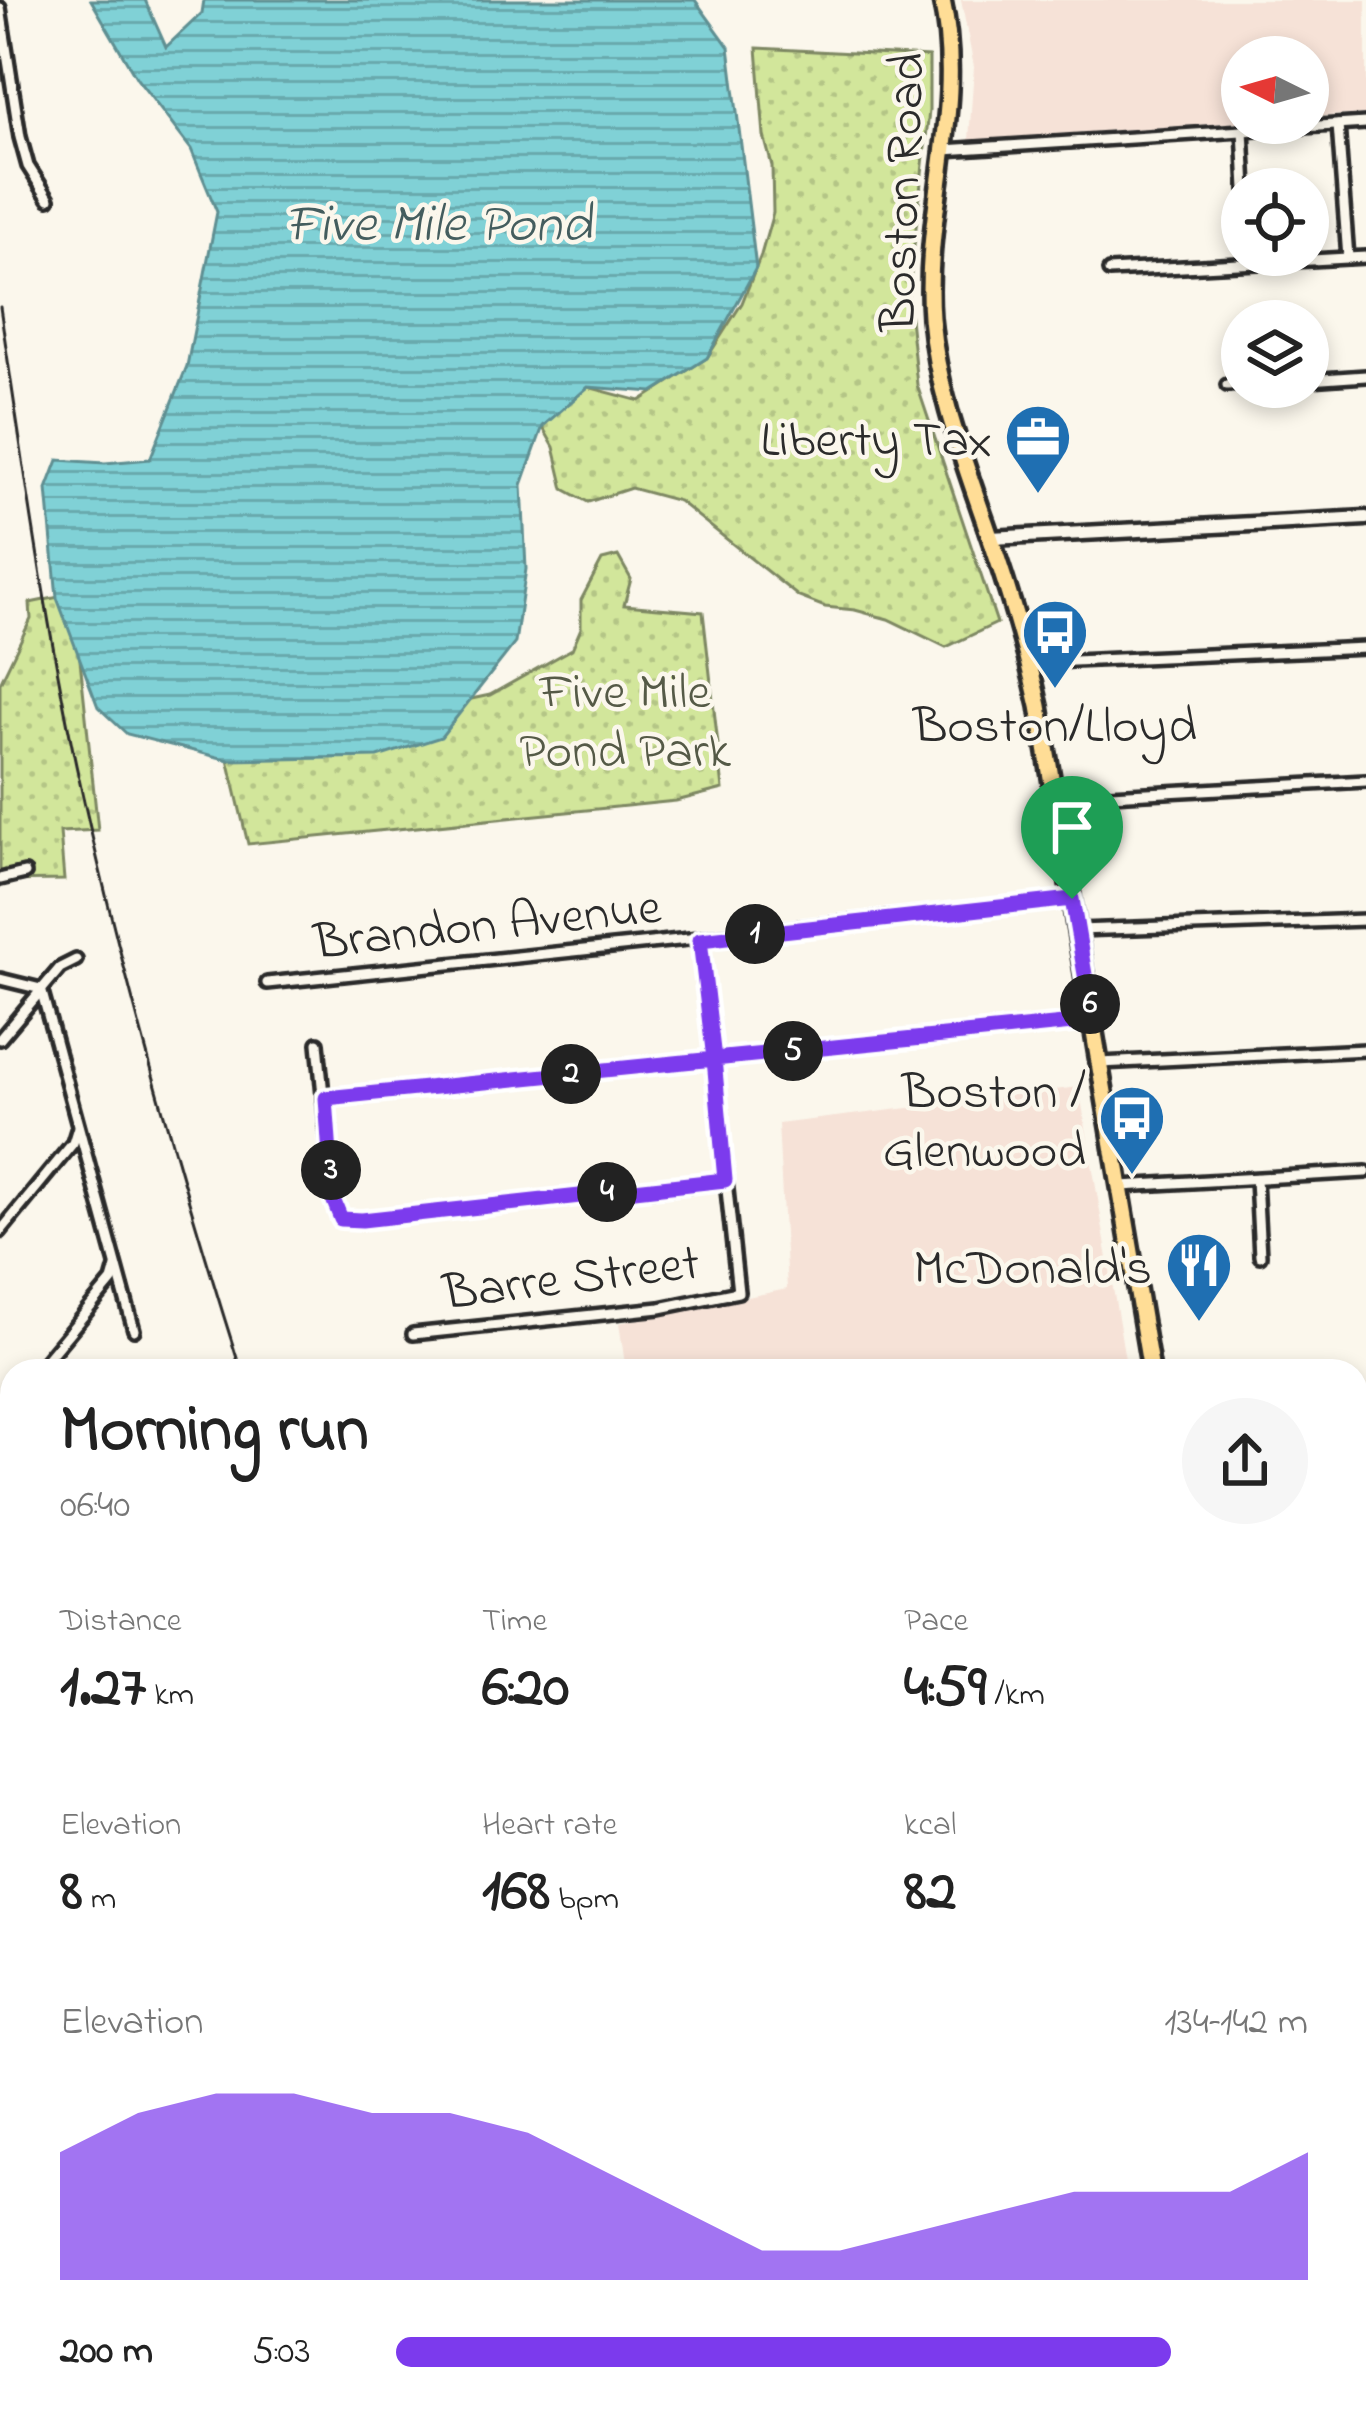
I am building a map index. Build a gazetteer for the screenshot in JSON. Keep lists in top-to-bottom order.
{
  "streets": {
    "main road": ["Boston Road"],
    "street": ["Brandon Avenue", "Barre Street"]
  },
  "crossings": [
    ["Boston Road", "Brandon Avenue"]
  ],
  "water": ["Five Mile Pond"],
  "parks": ["Five Mile Pond Park"],
  "places": {
    "office": ["Liberty Tax"],
    "bus stop": ["Boston/Lloyd", "Boston / Glenwood"],
    "restaurant": ["McDonald's"]
  },
  "north": "left",
  "page": {
    "pins": [
      "1",
      "6",
      "5",
      "2",
      "3",
      "4"
    ],
    "heading": ["Morning run", "06:40"],
    "stats": [
      ["Distance", "1.27 km"],
      ["Time", "6:20"],
      ["Pace", "4:59 /km"],
      ["Elevation", "8 m"],
      ["Heart rate", "168 bpm"],
      ["kcal", "82"]
    ],
    "chart": ["Elevation", "134–142 m"],
    "list": [
      {
        "name": "200 m",
        "note": "5:03"
      }
    ]
  }
}
